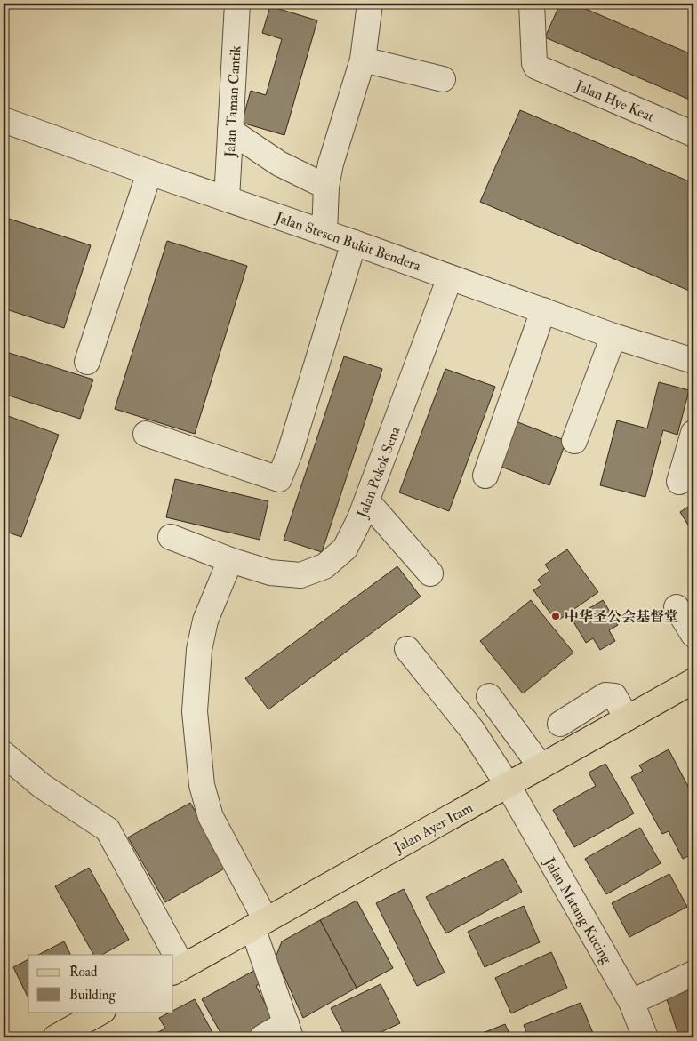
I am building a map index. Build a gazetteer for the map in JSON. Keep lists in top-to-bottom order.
{
  "streets": {
    "main road": ["Jalan Ayer Itam"],
    "street": [
      "Jalan Hye Keat",
      "Jalan Taman Cantik",
      "Jalan Stesen Bukit Bendera",
      "Jalan Pokok Sena",
      "Jalan Matang Kucing"
    ]
  },
  "crossings": [
    ["Jalan Taman Cantik", "Jalan Stesen Bukit Bendera"],
    ["Jalan Stesen Bukit Bendera", "Jalan Pokok Sena"],
    ["Jalan Ayer Itam", "Jalan Matang Kucing"]
  ],
  "places": ["中华圣公会基督堂"],
  "legend": ["Road", "Building"]
}
